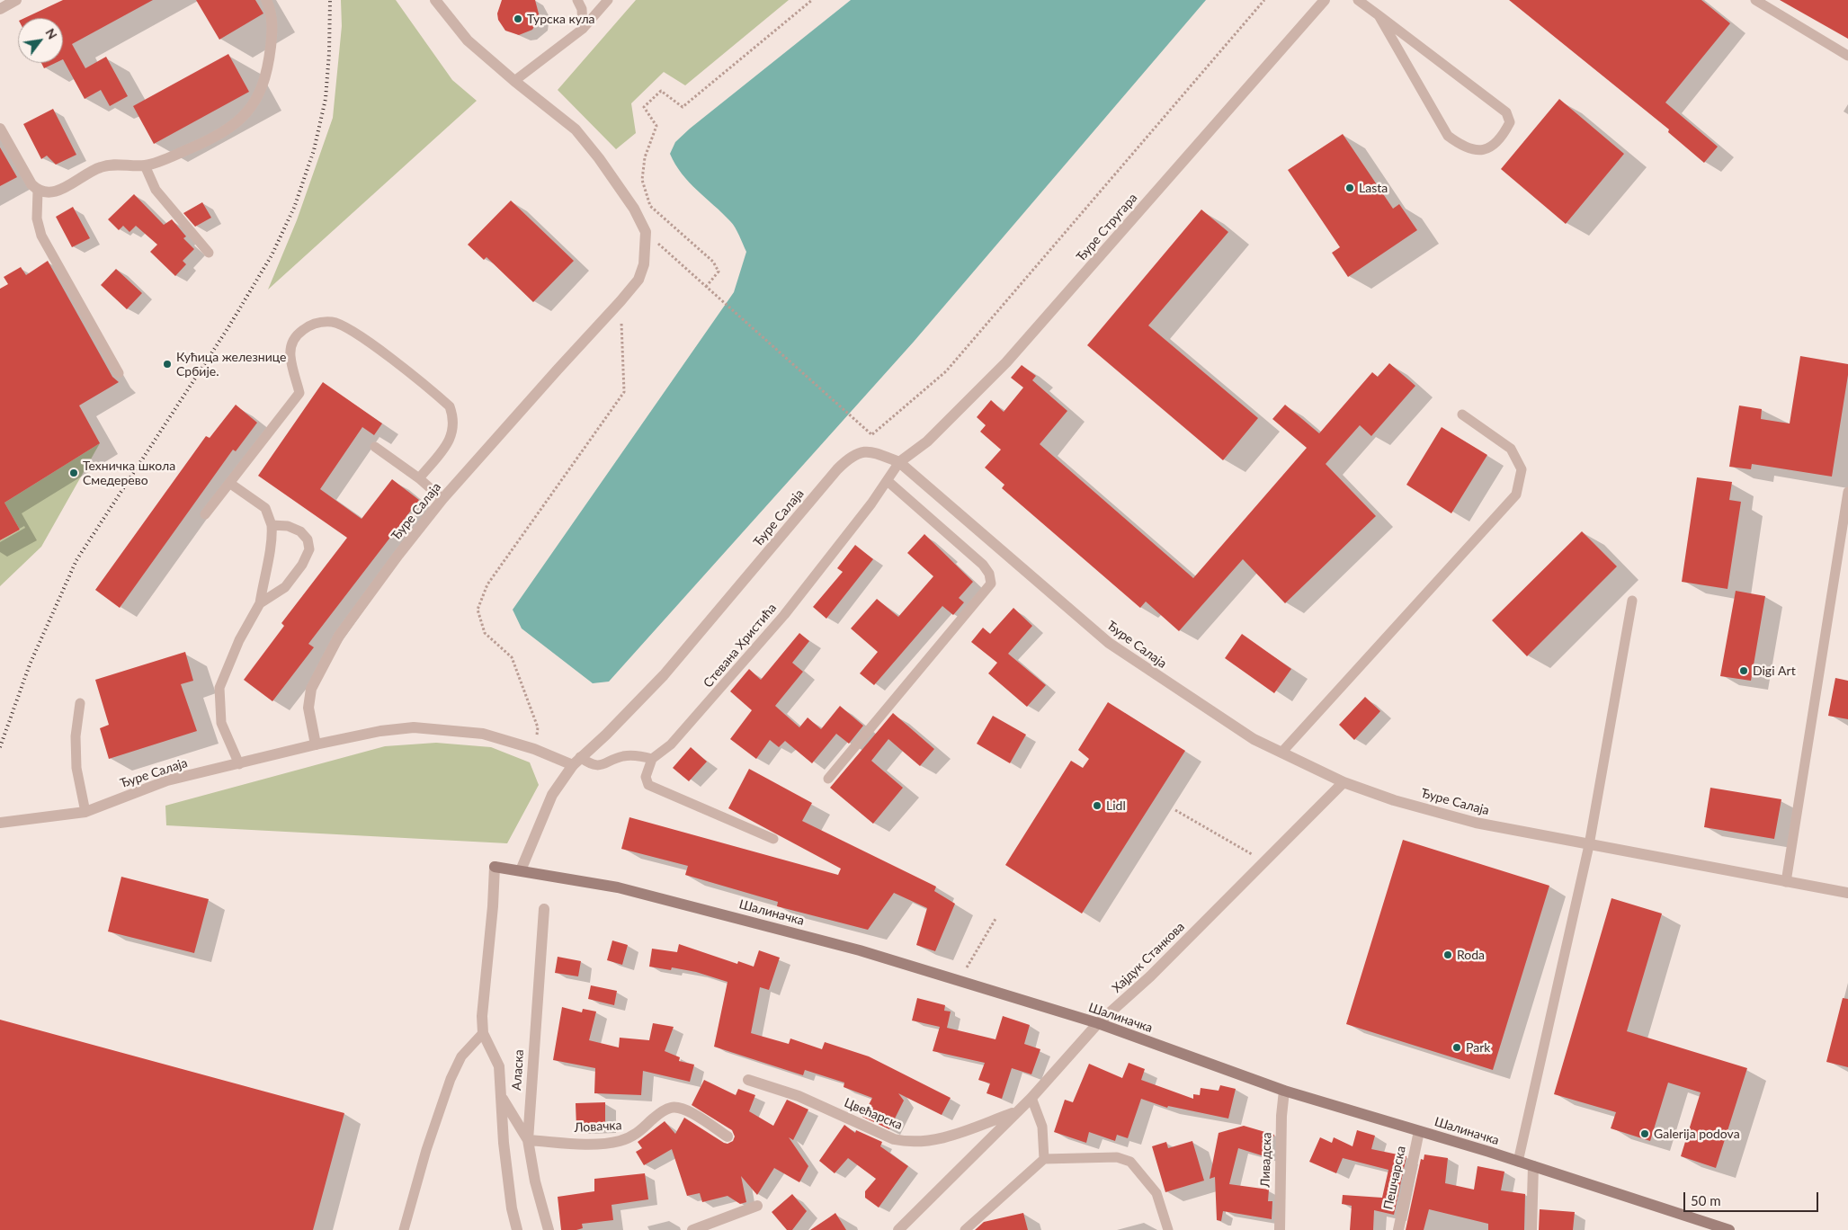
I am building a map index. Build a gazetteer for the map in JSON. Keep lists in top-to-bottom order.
{
  "streets": {
    "main road": ["Шалиначка"],
    "street": [
      "Ђуре Стругара",
      "Ђуре Салаја",
      "Хајдук Станкова",
      "Аласка",
      "Цвећарска",
      "Ловачка",
      "Ливадска",
      "Пешчарска"
    ],
    "lane": ["Стевана Христића"]
  },
  "crossings": [
    ["Ђуре Стругара", "Ђуре Салаја"],
    ["Ђуре Стругара", "Стевана Христића"],
    ["Ђуре Салаја", "Стевана Христића"],
    ["Ђуре Салаја", "Шалиначка"],
    ["Ђуре Салаја", "Хајдук Станкова"],
    ["Шалиначка", "Хајдук Станкова"],
    ["Шалиначка", "Ливадска"],
    ["Шалиначка", "Пешчарска"],
    ["Хајдук Станкова", "Цвећарска"],
    ["Аласка", "Ловачка"]
  ],
  "places": [
    "Турска кула",
    "Lasta",
    "Кућица железнице Србије.",
    "Техничка школа Смедерево",
    "Digi Art",
    "Lidl",
    "Roda",
    "Park",
    "Galerija podova"
  ],
  "scale_bar": "50 m",
  "north": "top right"
}
